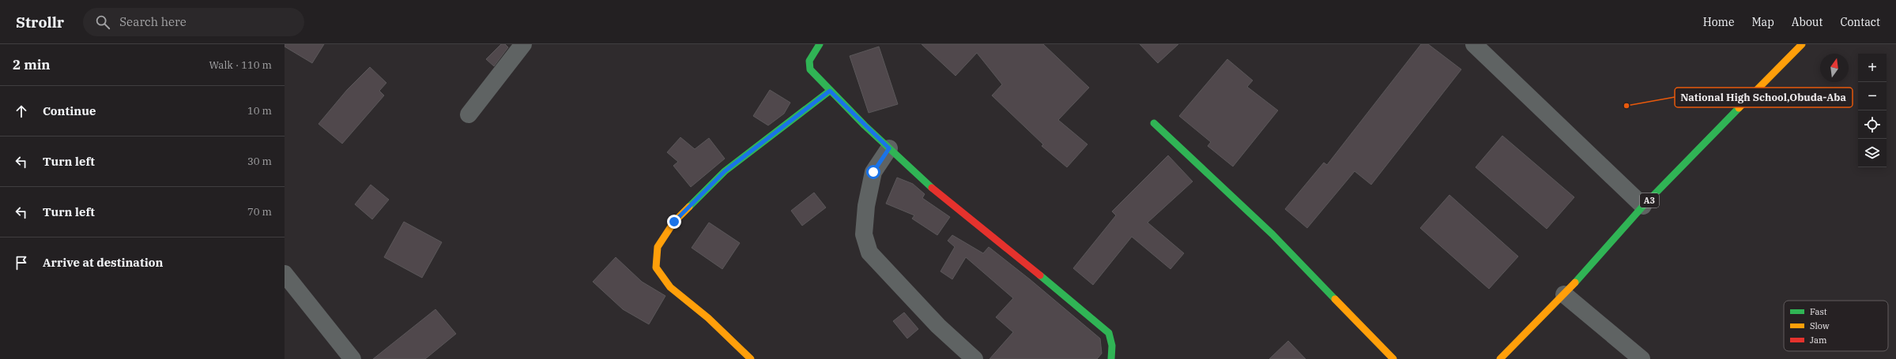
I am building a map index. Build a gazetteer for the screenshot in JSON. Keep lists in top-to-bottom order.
{
  "streets": {
    "main road": ["A3"]
  },
  "places": ["National High School,Obuda-Aba"],
  "legend": ["Fast", "Slow", "Jam"],
  "north": "top",
  "page": {
    "header": "Strollr",
    "search": "Search here",
    "nav": [
      "Home",
      "Map",
      "About",
      "Contact"
    ],
    "heading": ["2 min", "Walk · 110 m"],
    "map_buttons": ["+", "−"],
    "list": [
      ["Continue", "10 m"],
      ["Turn left", "30 m"],
      ["Turn left", "70 m"],
      "Arrive at destination"
    ]
  }
}
